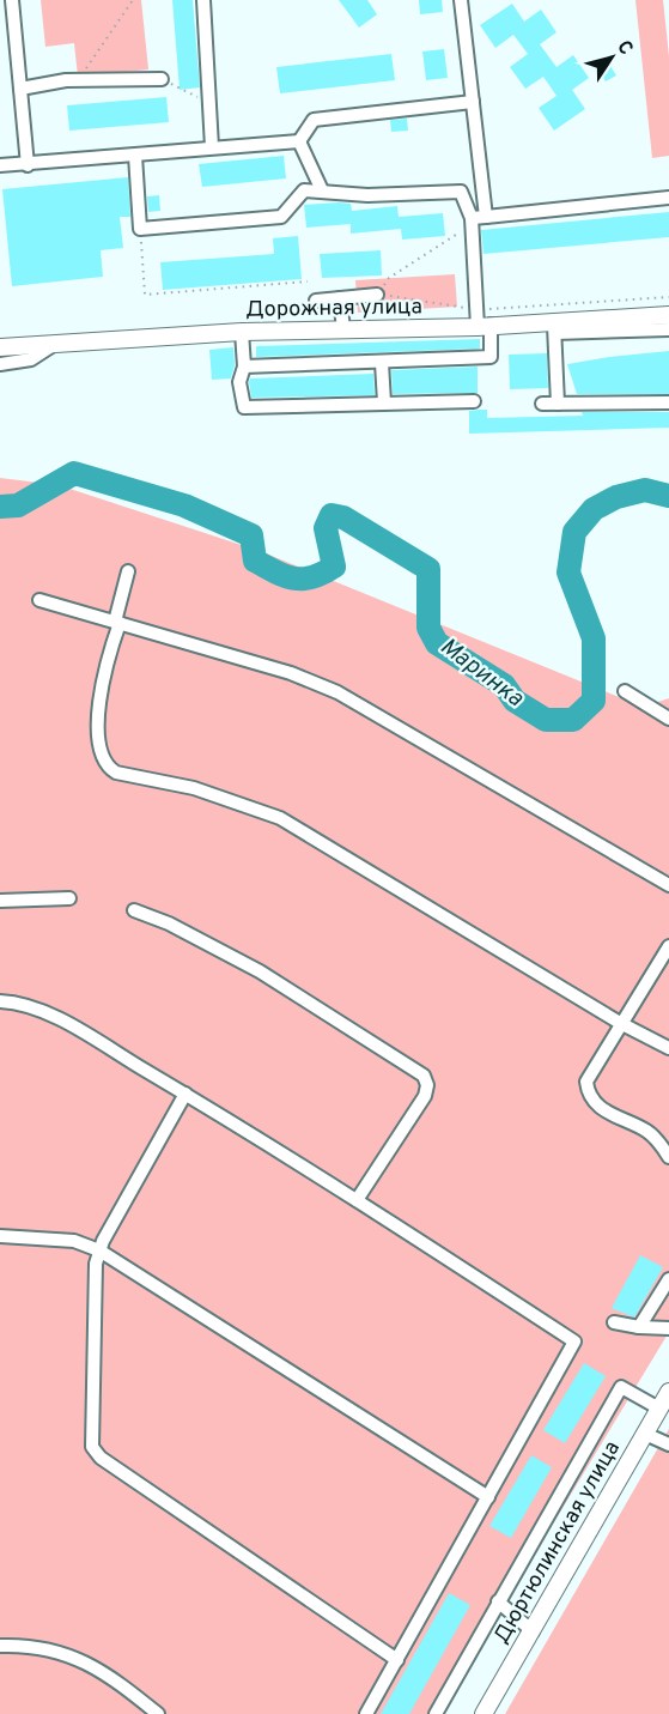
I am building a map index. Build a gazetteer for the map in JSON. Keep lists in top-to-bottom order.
{
  "streets": {
    "main road": ["Дорожная улица", "Дюртюлинская улица"]
  },
  "water": ["Маринка"],
  "north": "top right"
}
